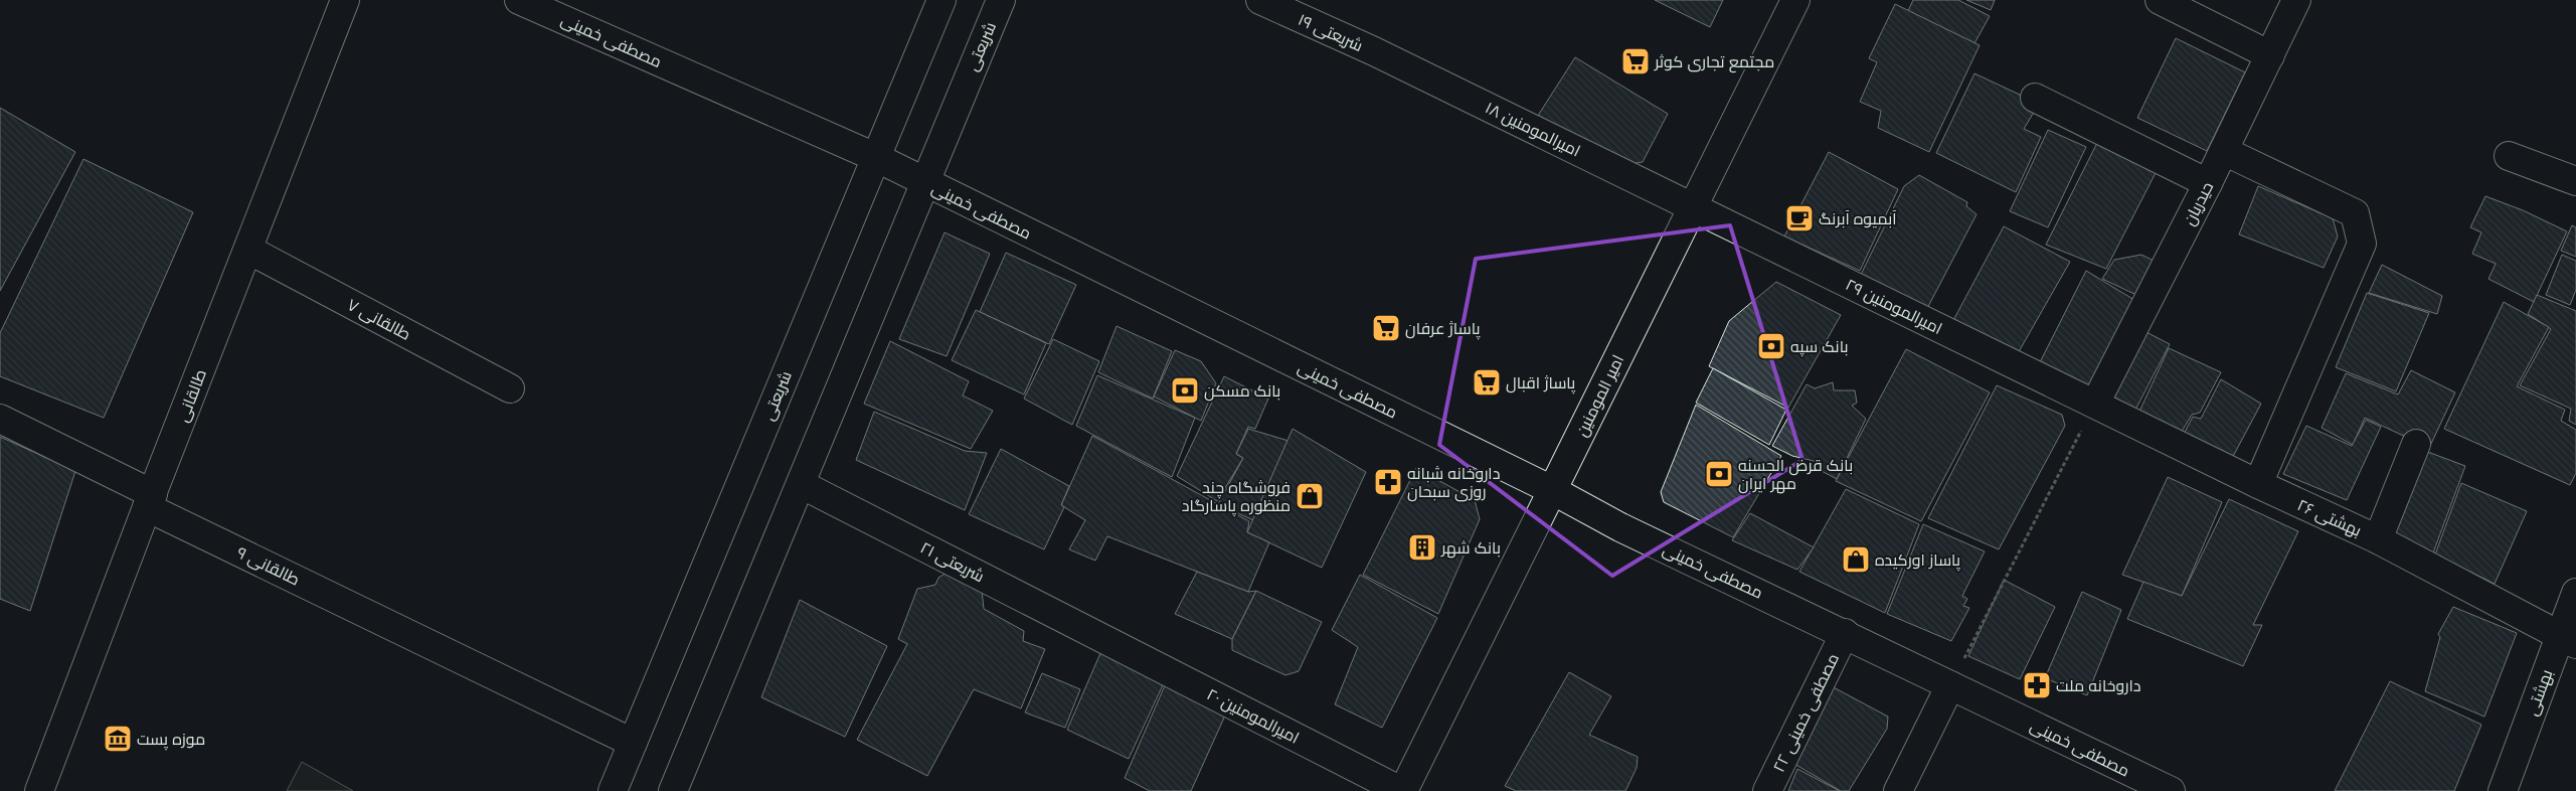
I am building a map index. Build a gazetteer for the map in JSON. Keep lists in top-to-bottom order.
{
  "streets": {
    "street": [
      "شریعتی ۱۹",
      "مصطفی خمینی",
      "شریعتی",
      "امیرالمومنین ۱۸",
      "حیدریان",
      "امیرالمومنین ۲۹",
      "طالقانی ۷",
      "طالقانی",
      "امیر المومنین",
      "بهشتی ۲۶",
      "شریعتی ۲۱",
      "طالقانی ۹",
      "بهشتی",
      "مصطفی خمینی ۲۲",
      "امیرالمومنین ۲۰"
    ]
  },
  "crossings": [
    ["شریعتی ۱۹", "امیرالمومنین ۱۸"],
    ["مصطفی خمینی", "شریعتی"],
    ["مصطفی خمینی", "امیر المومنین"],
    ["مصطفی خمینی", "مصطفی خمینی ۲۲"],
    ["شریعتی", "شریعتی ۲۱"],
    ["شریعتی", "طالقانی ۹"],
    ["امیرالمومنین ۱۸", "امیرالمومنین ۲۹"],
    ["امیرالمومنین ۱۸", "امیر المومنین"],
    ["حیدریان", "امیرالمومنین ۲۹"],
    ["حیدریان", "بهشتی ۲۶"],
    ["امیرالمومنین ۲۹", "امیر المومنین"],
    ["امیرالمومنین ۲۹", "بهشتی ۲۶"],
    ["طالقانی ۷", "طالقانی"],
    ["طالقانی", "طالقانی ۹"],
    ["امیر المومنین", "امیرالمومنین ۲۰"],
    ["بهشتی ۲۶", "بهشتی"],
    ["شریعتی ۲۱", "امیرالمومنین ۲۰"]
  ],
  "places": {
    "supermarket": ["مجتمع تجاری کوثر", "پاساژ عرفان", "پاساژ اقبال"],
    "cafe": ["آبمیوه آبرنگ"],
    "bank": ["بانک سپه", "بانک مسکن", "بانک قرض الحسنه مهر ایران"],
    "pharmacy": ["داروخانه شبانه روزی سبحان", "داروخانه ملت"],
    "shop": ["فروشگاه چند منظوره پاسارگاد", "پاساز اورکیده"],
    "building": ["بانک شهر"],
    "museum": ["موزه پست"]
  }
}
